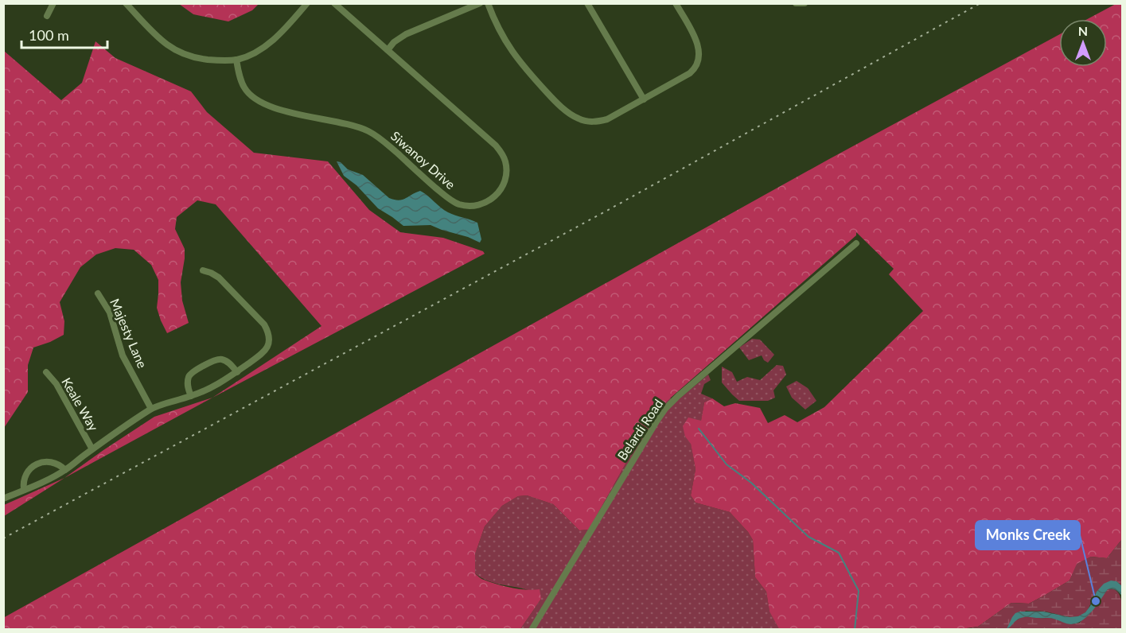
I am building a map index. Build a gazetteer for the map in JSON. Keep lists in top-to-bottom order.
{
  "streets": {
    "street": [
      "Siwanoy Drive",
      "Majesty Lane",
      "Keale Way",
      "Belardi Road"
    ]
  },
  "places": ["Monks Creek"],
  "scale_bar": "100 m",
  "north": "top"
}
